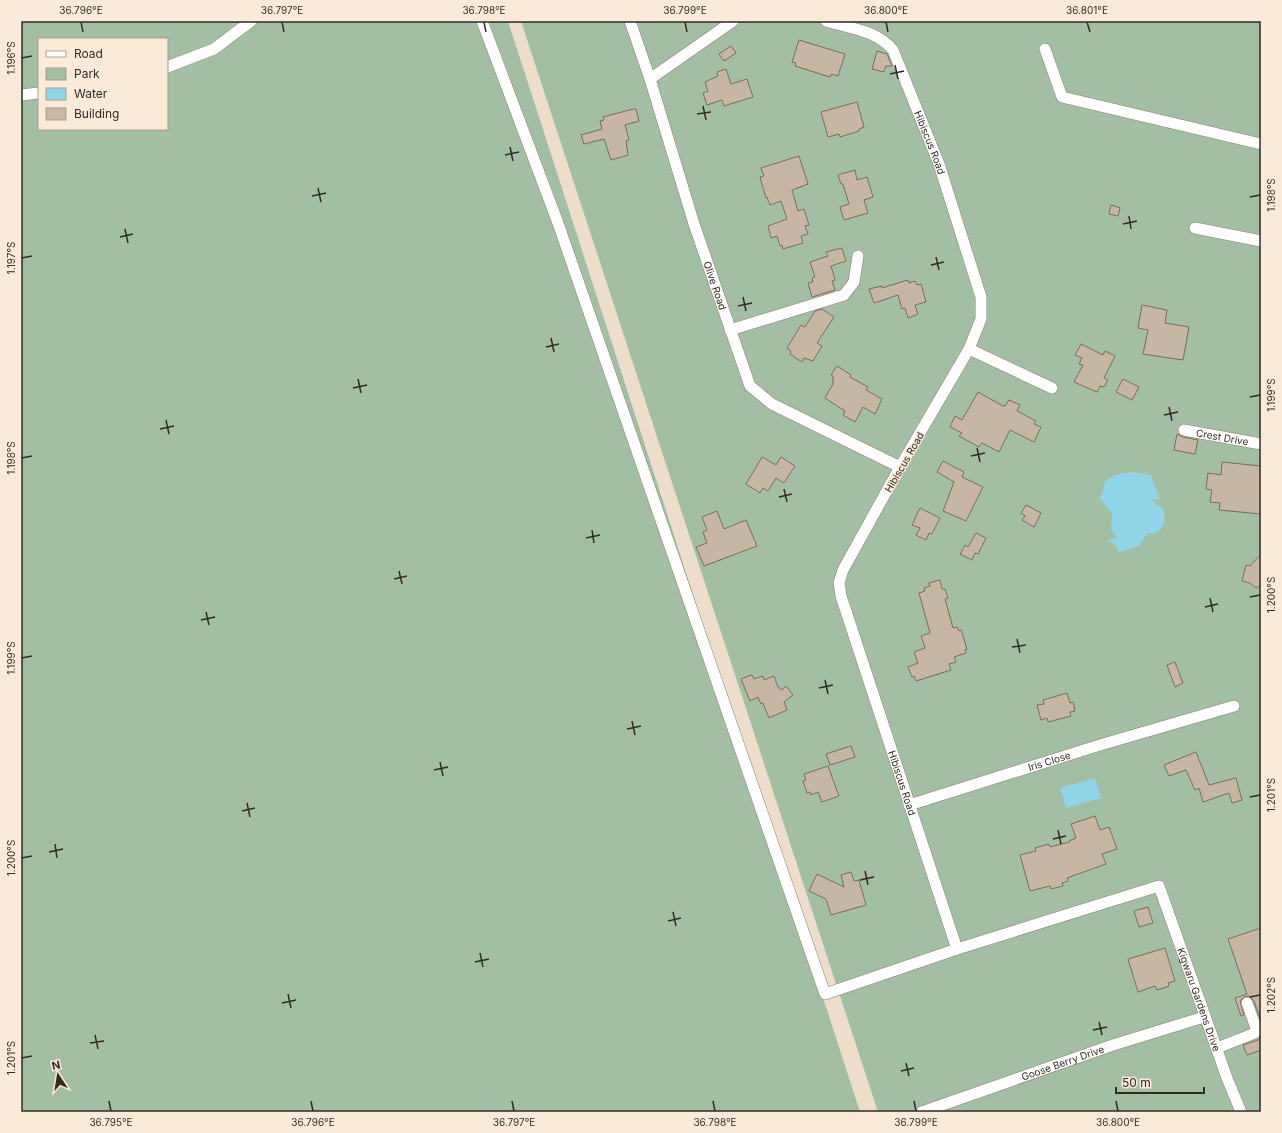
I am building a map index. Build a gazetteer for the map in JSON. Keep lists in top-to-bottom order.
{
  "streets": {
    "street": [
      "Hibiscus Road",
      "Olive Road",
      "Crest Drive",
      "Iris Close",
      "Kigwaru Gardens Drive",
      "Goose Berry Drive"
    ]
  },
  "crossings": [
    ["Hibiscus Road", "Olive Road"],
    ["Hibiscus Road", "Iris Close"],
    ["Hibiscus Road", "Kigwaru Gardens Drive"],
    ["Kigwaru Gardens Drive", "Goose Berry Drive"]
  ],
  "legend": [
    "Road",
    "Park",
    "Water",
    "Building"
  ],
  "scale_bar": "50 m",
  "north": "top",
  "coordinates": [
    "36.796°E",
    "36.797°E",
    "36.798°E",
    "36.799°E",
    "36.800°E",
    "36.801°E",
    "1.196°S",
    "1.198°S",
    "1.197°S",
    "1.199°S",
    "1.200°S",
    "1.201°S",
    "1.202°S",
    "36.795°E"
  ]
}
